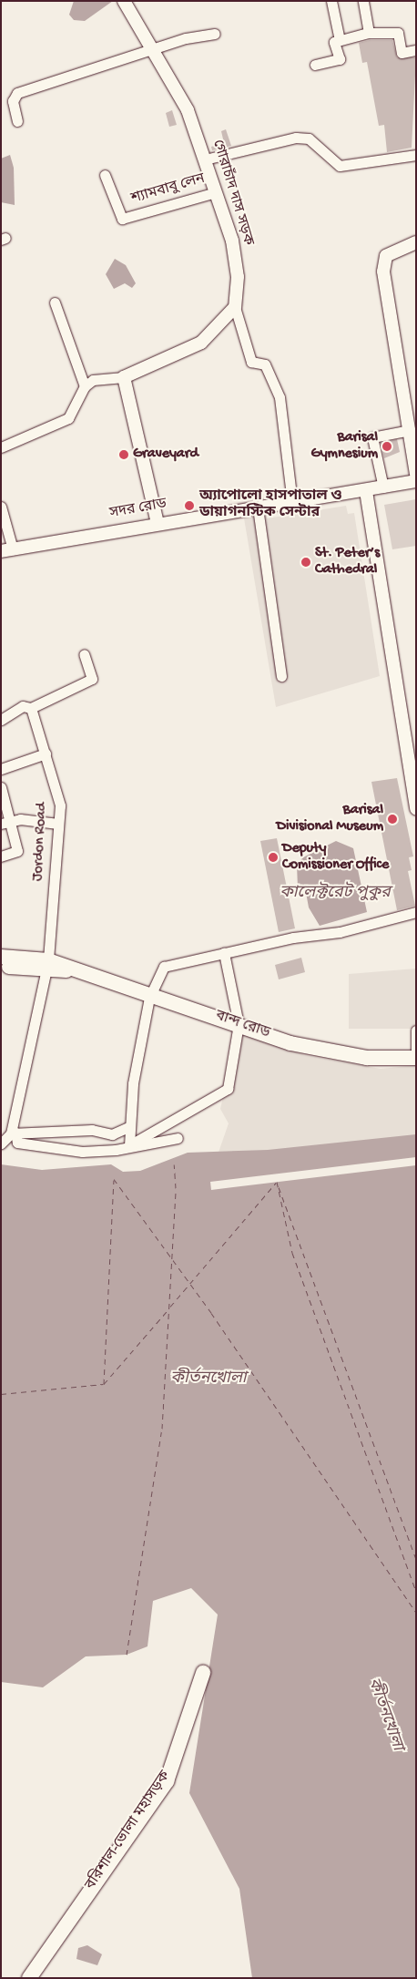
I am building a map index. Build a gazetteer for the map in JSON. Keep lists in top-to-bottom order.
{
  "streets": {
    "highway": ["বান্দ রোড", "বরিশাল-ভোলা মহাসড়ক"],
    "main road": ["গোরাচাঁদ দাস সড়ক", "সদর রোড"],
    "street": ["শ্যামবাবু লেন", "Jordon Road"]
  },
  "crossings": [
    ["শ্যামবাবু লেন", "গোরাচাঁদ দাস সড়ক"],
    ["Jordon Road", "বান্দ রোড"]
  ],
  "water": ["কালেক্টরেট পুকুর", "কীর্তনখোলা"],
  "places": [
    "Barisal Gymnesium",
    "Graveyard",
    "অ্যাপোলো হাসপাতাল ও ডায়াগনস্টিক সেন্টার",
    "St. Peter’s Cathedral",
    "Barisal Divisional Museum",
    "Deputy Comissioner Office"
  ]
}
